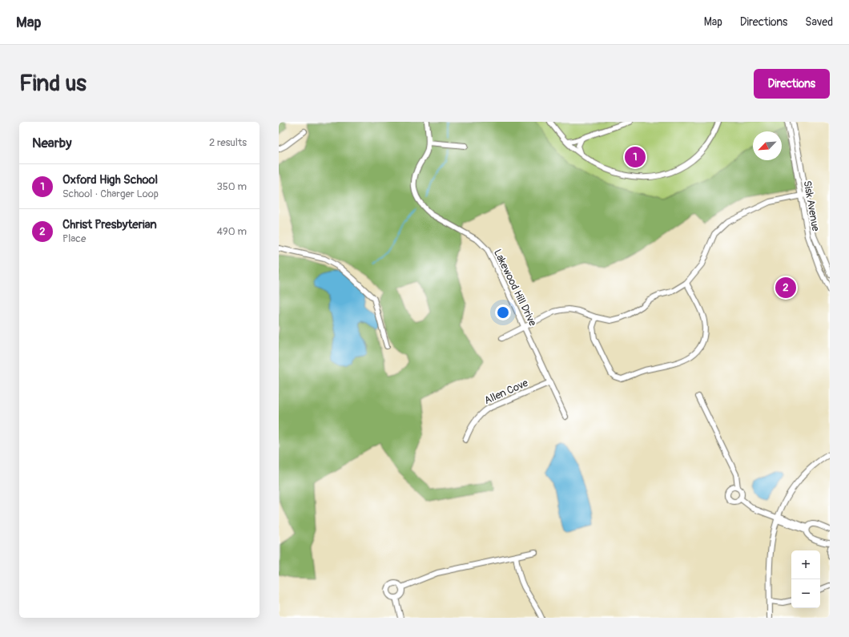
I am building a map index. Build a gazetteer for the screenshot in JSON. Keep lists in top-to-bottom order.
{
  "streets": {
    "street": ["Sisk Avenue", "Lakewood Hill Drive", "Allen Cove"]
  },
  "crossings": [
    ["Lakewood Hill Drive", "Allen Cove"]
  ],
  "north": "bottom left",
  "page": {
    "header": "Map",
    "nav": ["Map", "Directions", "Saved"],
    "buttons": "Directions",
    "title": "Find us",
    "heading": ["Nearby", "2 results"],
    "pins": ["1", "2"],
    "list": [
      {
        "mark": "1",
        "name": "Oxford High School",
        "note": "School · Charger Loop",
        "value": "350 m"
      },
      {
        "mark": "2",
        "name": "Christ Presbyterian",
        "note": "Place",
        "value": "490 m"
      }
    ],
    "map_buttons": ["+", "−"]
  }
}
